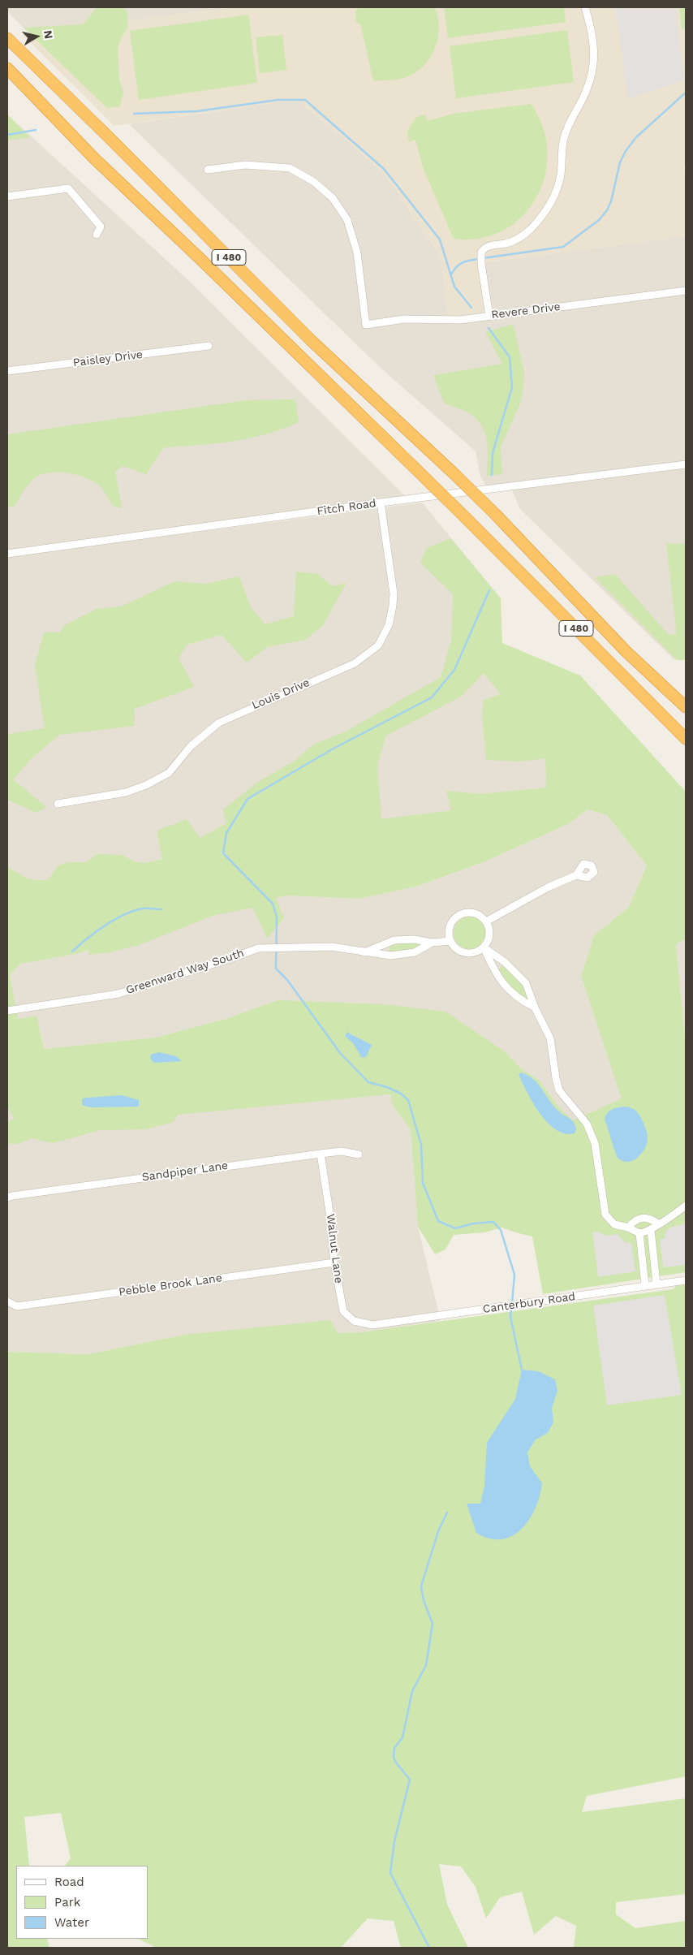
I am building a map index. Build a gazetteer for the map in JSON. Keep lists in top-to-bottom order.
{
  "streets": {
    "highway": ["I 480"],
    "street": [
      "Revere Drive",
      "Paisley Drive",
      "Fitch Road",
      "Louis Drive",
      "Greenward Way South",
      "Sandpiper Lane",
      "Walnut Lane",
      "Pebble Brook Lane",
      "Canterbury Road"
    ]
  },
  "crossings": [
    ["Fitch Road", "Louis Drive"],
    ["Sandpiper Lane", "Walnut Lane"],
    ["Walnut Lane", "Pebble Brook Lane"],
    ["Walnut Lane", "Canterbury Road"]
  ],
  "legend": ["Road", "Park", "Water"],
  "north": "right"
}
